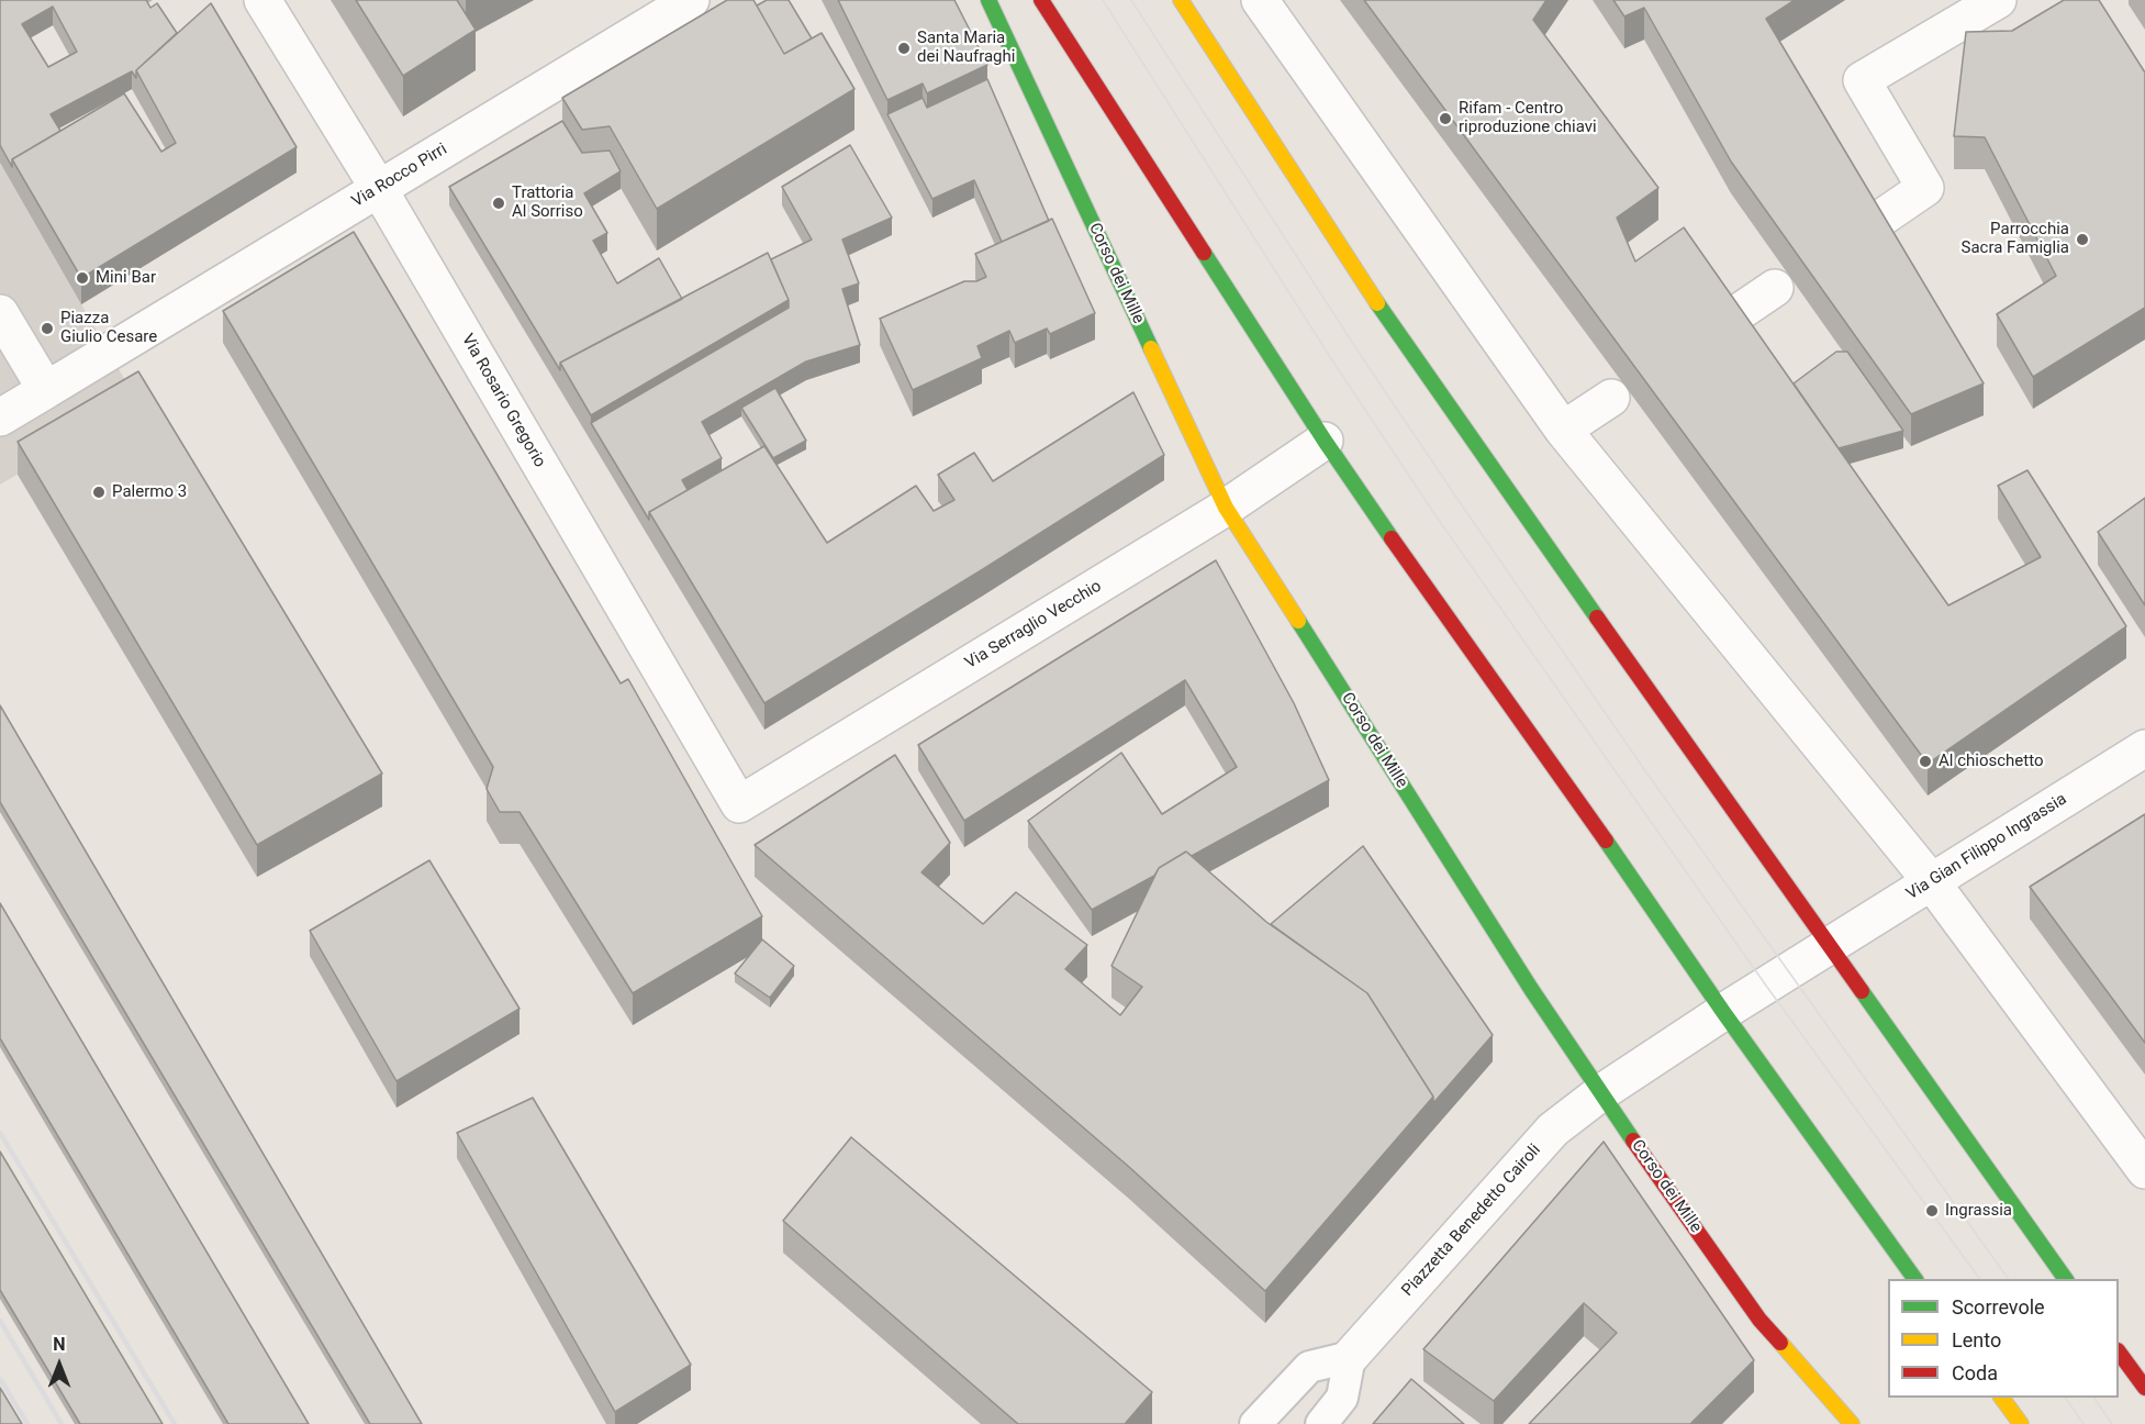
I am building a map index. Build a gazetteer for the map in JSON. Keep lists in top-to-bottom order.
{
  "streets": {
    "street": [
      "Via Rocco Pirri",
      "Corso dei Mille",
      "Via Rosario Gregorio",
      "Via Serraglio Vecchio",
      "Via Gian Filippo Ingrassia",
      "Piazzetta Benedetto Cairoli"
    ]
  },
  "crossings": [
    ["Via Rocco Pirri", "Via Rosario Gregorio"],
    ["Corso dei Mille", "Via Serraglio Vecchio"],
    ["Corso dei Mille", "Piazzetta Benedetto Cairoli"],
    ["Via Rosario Gregorio", "Via Serraglio Vecchio"],
    ["Via Gian Filippo Ingrassia", "Piazzetta Benedetto Cairoli"]
  ],
  "places": [
    "Santa Maria dei Naufraghi",
    "Rifam - Centro riproduzione chiavi",
    "Trattoria Al Sorriso",
    "Parrocchia Sacra Famiglia",
    "Mini Bar",
    "Piazza Giulio Cesare",
    "Palermo 3",
    "Al chioschetto",
    "Ingrassia"
  ],
  "legend": ["Scorrevole", "Lento", "Coda"],
  "north": "top"
}
